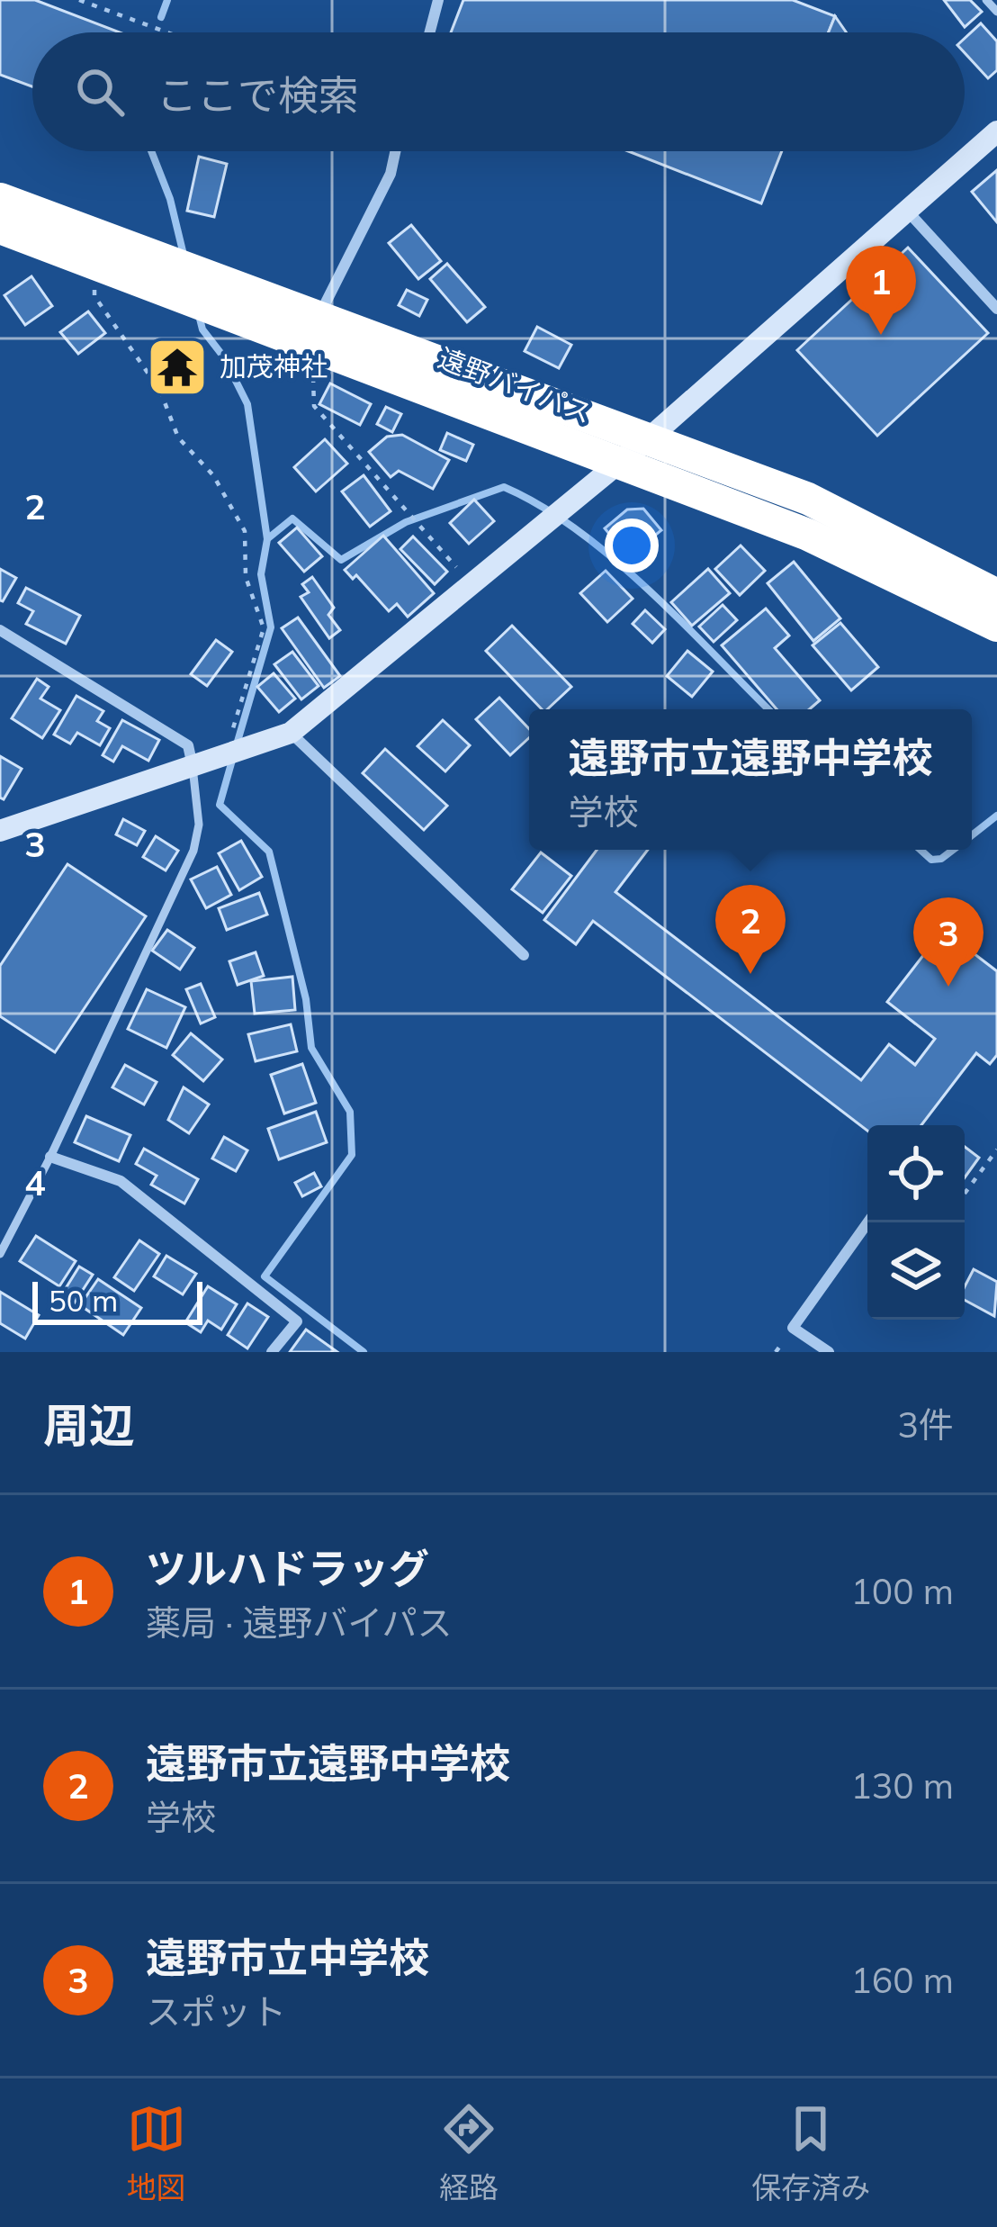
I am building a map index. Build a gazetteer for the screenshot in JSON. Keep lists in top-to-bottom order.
{
  "streets": {
    "highway": ["遠野バイパス"]
  },
  "places": {
    "temple": ["加茂神社"]
  },
  "scale_bar": "50 m",
  "page": {
    "search": "ここで検索",
    "pins": ["1", "2", "3"],
    "popup": ["遠野市立遠野中学校", "学校"],
    "scale": "50 m",
    "heading": ["周辺", "3件"],
    "list": [
      {
        "mark": "1",
        "name": "ツルハドラッグ",
        "note": "薬局 · 遠野バイパス",
        "value": "100 m"
      },
      {
        "mark": "2",
        "name": "遠野市立遠野中学校",
        "note": "学校",
        "value": "130 m"
      },
      {
        "mark": "3",
        "name": "遠野市立中学校",
        "note": "スポット",
        "value": "160 m"
      }
    ],
    "nav": ["地図", "経路", "保存済み"]
  },
  "grid": {
    "rows": ["2", "3", "4"]
  }
}
